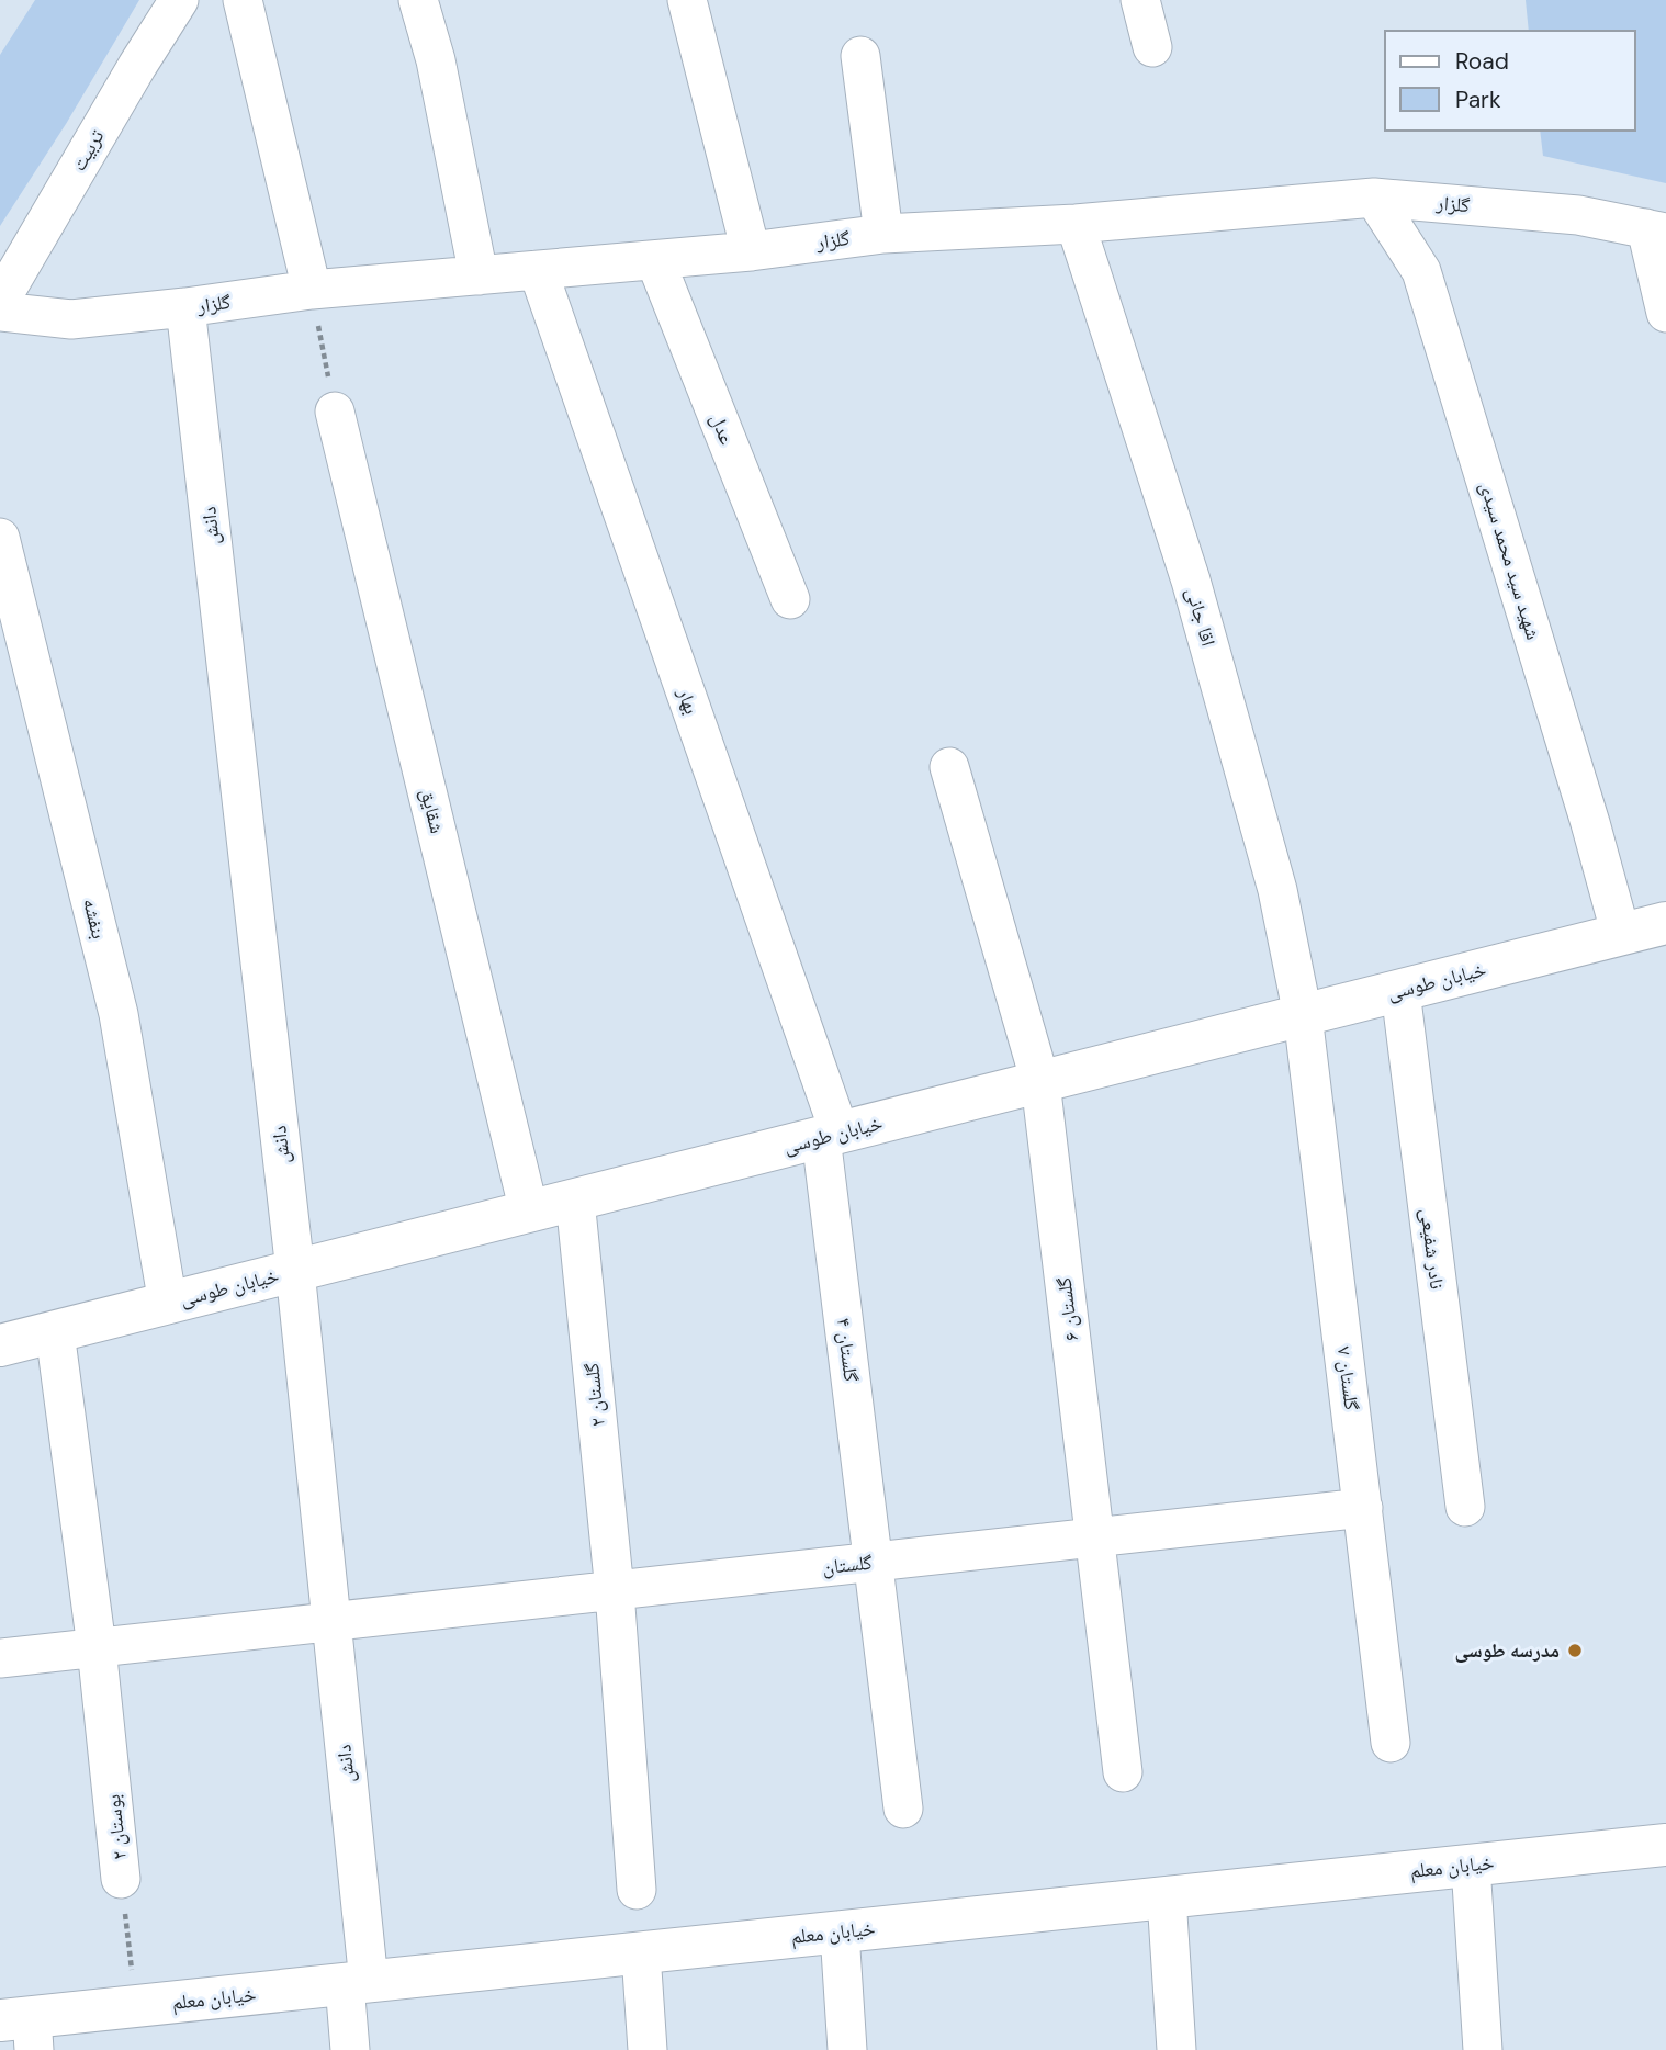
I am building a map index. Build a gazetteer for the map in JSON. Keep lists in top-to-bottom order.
{
  "streets": {
    "street": [
      "تربیت",
      "گلزار",
      "عدل",
      "دانش",
      "شهید سید محمد سیدی",
      "اقا جانی",
      "بهار",
      "شقایق",
      "بنفشه",
      "خیابان طوسی",
      "نادر شفیعی",
      "گلستان ۶",
      "گلستان ۴",
      "گلستان ۷",
      "گلستان ۲",
      "گلستان",
      "بوستان ۲",
      "خیابان معلم"
    ]
  },
  "crossings": [
    ["گلزار", "عدل"],
    ["گلزار", "دانش"],
    ["گلزار", "شهید سید محمد سیدی"],
    ["گلزار", "اقا جانی"],
    ["گلزار", "بهار"],
    ["دانش", "خیابان طوسی"],
    ["دانش", "گلستان"],
    ["دانش", "خیابان معلم"],
    ["شهید سید محمد سیدی", "خیابان طوسی"],
    ["اقا جانی", "خیابان طوسی"],
    ["اقا جانی", "گلستان ۷"],
    ["بهار", "خیابان طوسی"],
    ["بهار", "گلستان ۴"],
    ["شقایق", "خیابان طوسی"],
    ["بنفشه", "خیابان طوسی"],
    ["خیابان طوسی", "نادر شفیعی"],
    ["خیابان طوسی", "گلستان ۶"],
    ["خیابان طوسی", "گلستان ۴"],
    ["خیابان طوسی", "گلستان ۷"],
    ["خیابان طوسی", "گلستان ۲"],
    ["خیابان طوسی", "بوستان ۲"],
    ["گلستان ۶", "گلستان"],
    ["گلستان ۴", "گلستان"],
    ["گلستان ۷", "گلستان"],
    ["گلستان ۲", "گلستان"],
    ["گلستان", "بوستان ۲"],
    ["بوستان ۲", "خیابان معلم"]
  ],
  "places": ["مدرسه طوسی"],
  "legend": ["Road", "Park"]
}
